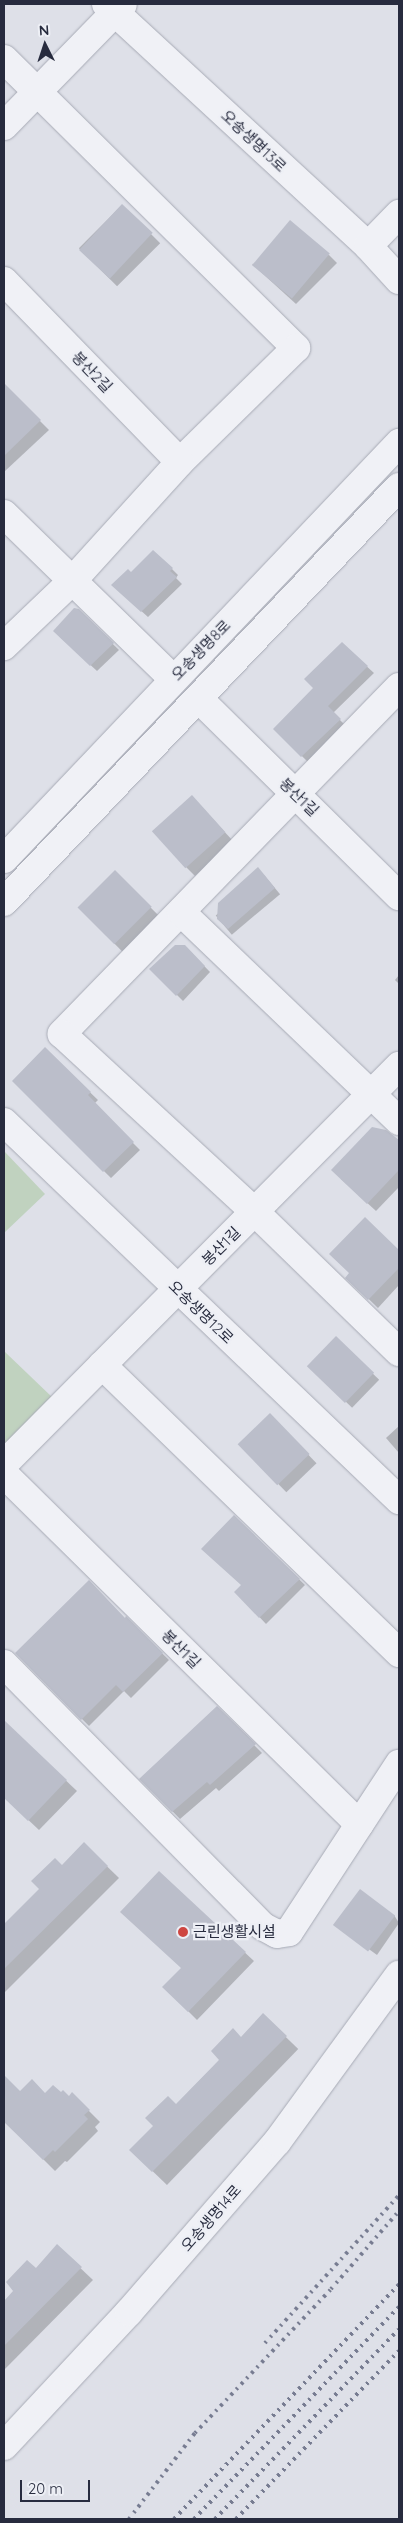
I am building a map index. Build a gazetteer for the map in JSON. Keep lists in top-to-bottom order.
{
  "streets": {
    "street": [
      "오송생명13로",
      "봉산2길",
      "오송생명8로",
      "봉산1길",
      "오송생명12로",
      "오송생명14로"
    ]
  },
  "crossings": [
    ["봉산1길", "오송생명12로"]
  ],
  "places": ["근린생활시설"],
  "scale_bar": "20 m",
  "north": "top"
}
